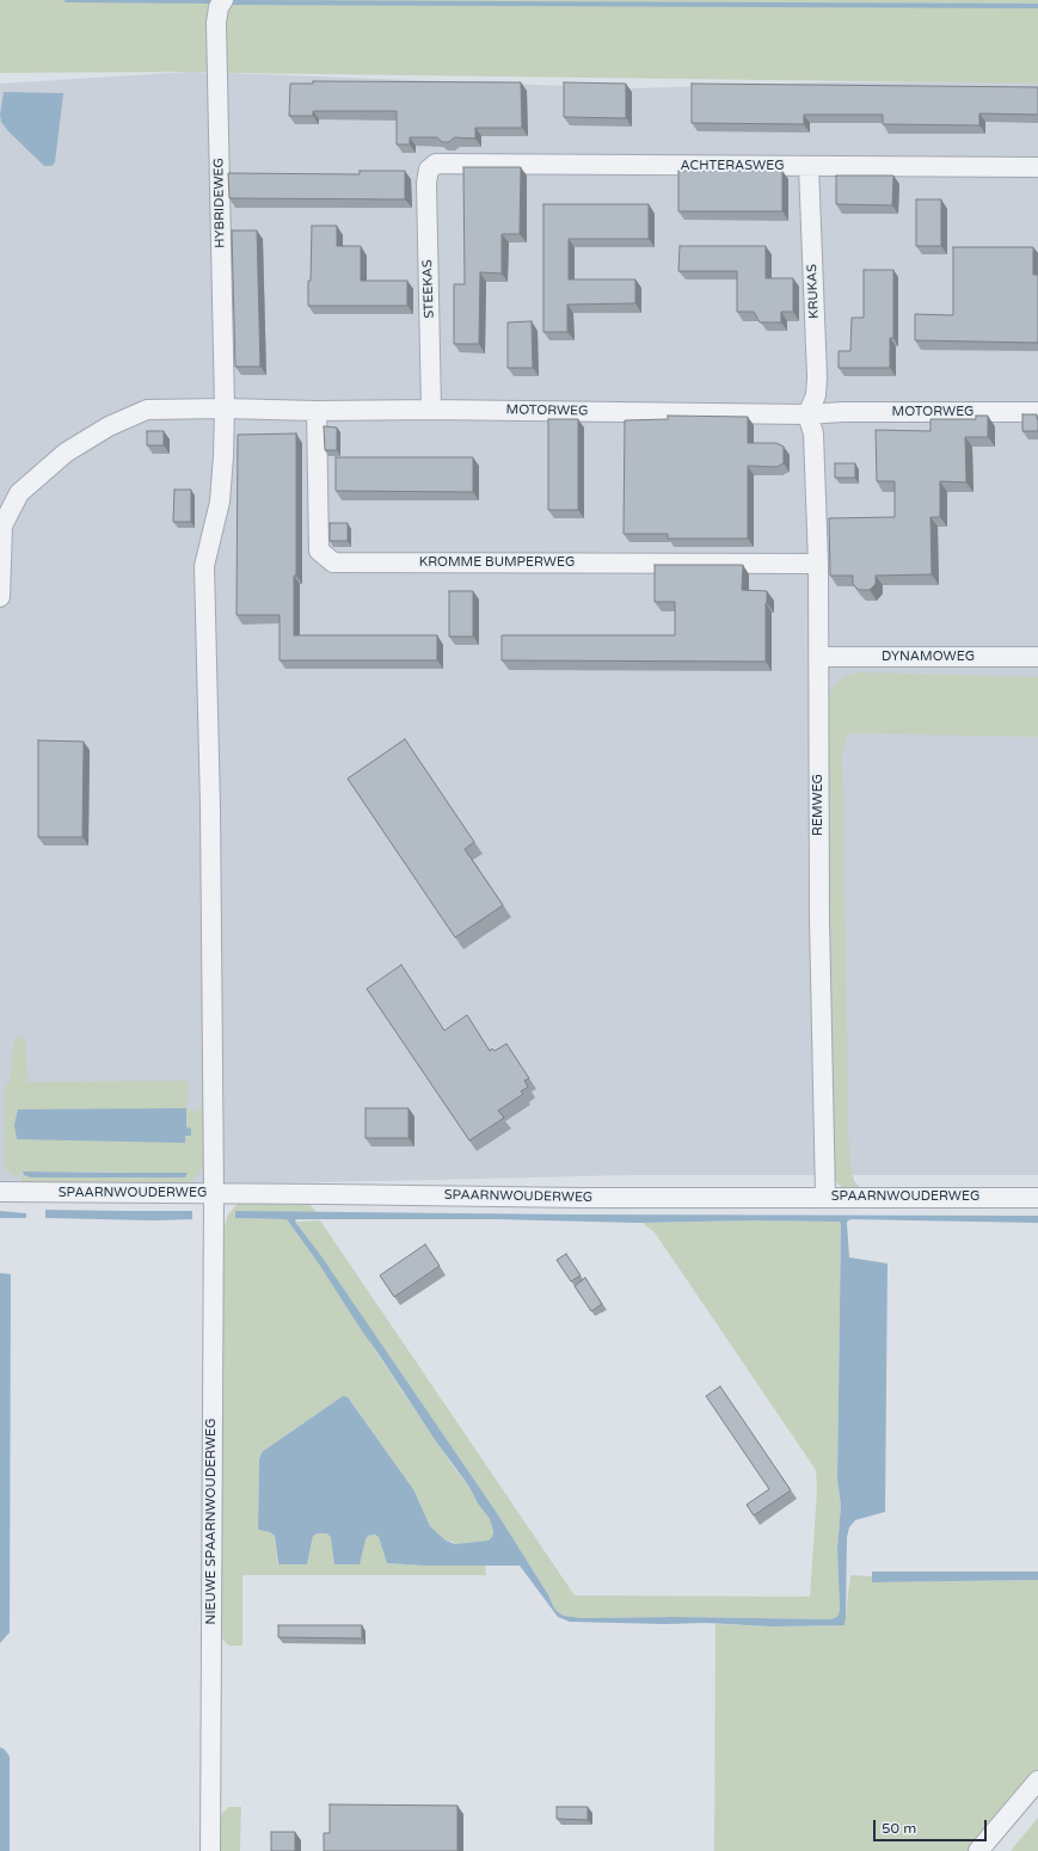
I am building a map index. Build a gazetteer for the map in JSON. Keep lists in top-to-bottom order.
{
  "streets": {
    "street": [
      "ACHTERASWEG",
      "HYBRIDEWEG",
      "STEEKAS",
      "KRUKAS",
      "MOTORWEG",
      "KROMME BUMPERWEG",
      "DYNAMOWEG",
      "REMWEG",
      "SPAARNWOUDERWEG",
      "NIEUWE SPAARNWOUDERWEG"
    ]
  },
  "crossings": [
    ["ACHTERASWEG", "STEEKAS"],
    ["ACHTERASWEG", "KRUKAS"],
    ["HYBRIDEWEG", "MOTORWEG"],
    ["HYBRIDEWEG", "SPAARNWOUDERWEG"],
    ["HYBRIDEWEG", "NIEUWE SPAARNWOUDERWEG"],
    ["STEEKAS", "MOTORWEG"],
    ["KRUKAS", "MOTORWEG"],
    ["KRUKAS", "REMWEG"],
    ["MOTORWEG", "KROMME BUMPERWEG"],
    ["MOTORWEG", "REMWEG"],
    ["KROMME BUMPERWEG", "REMWEG"],
    ["DYNAMOWEG", "REMWEG"],
    ["REMWEG", "SPAARNWOUDERWEG"],
    ["SPAARNWOUDERWEG", "NIEUWE SPAARNWOUDERWEG"]
  ],
  "scale_bar": "50 m"
}
